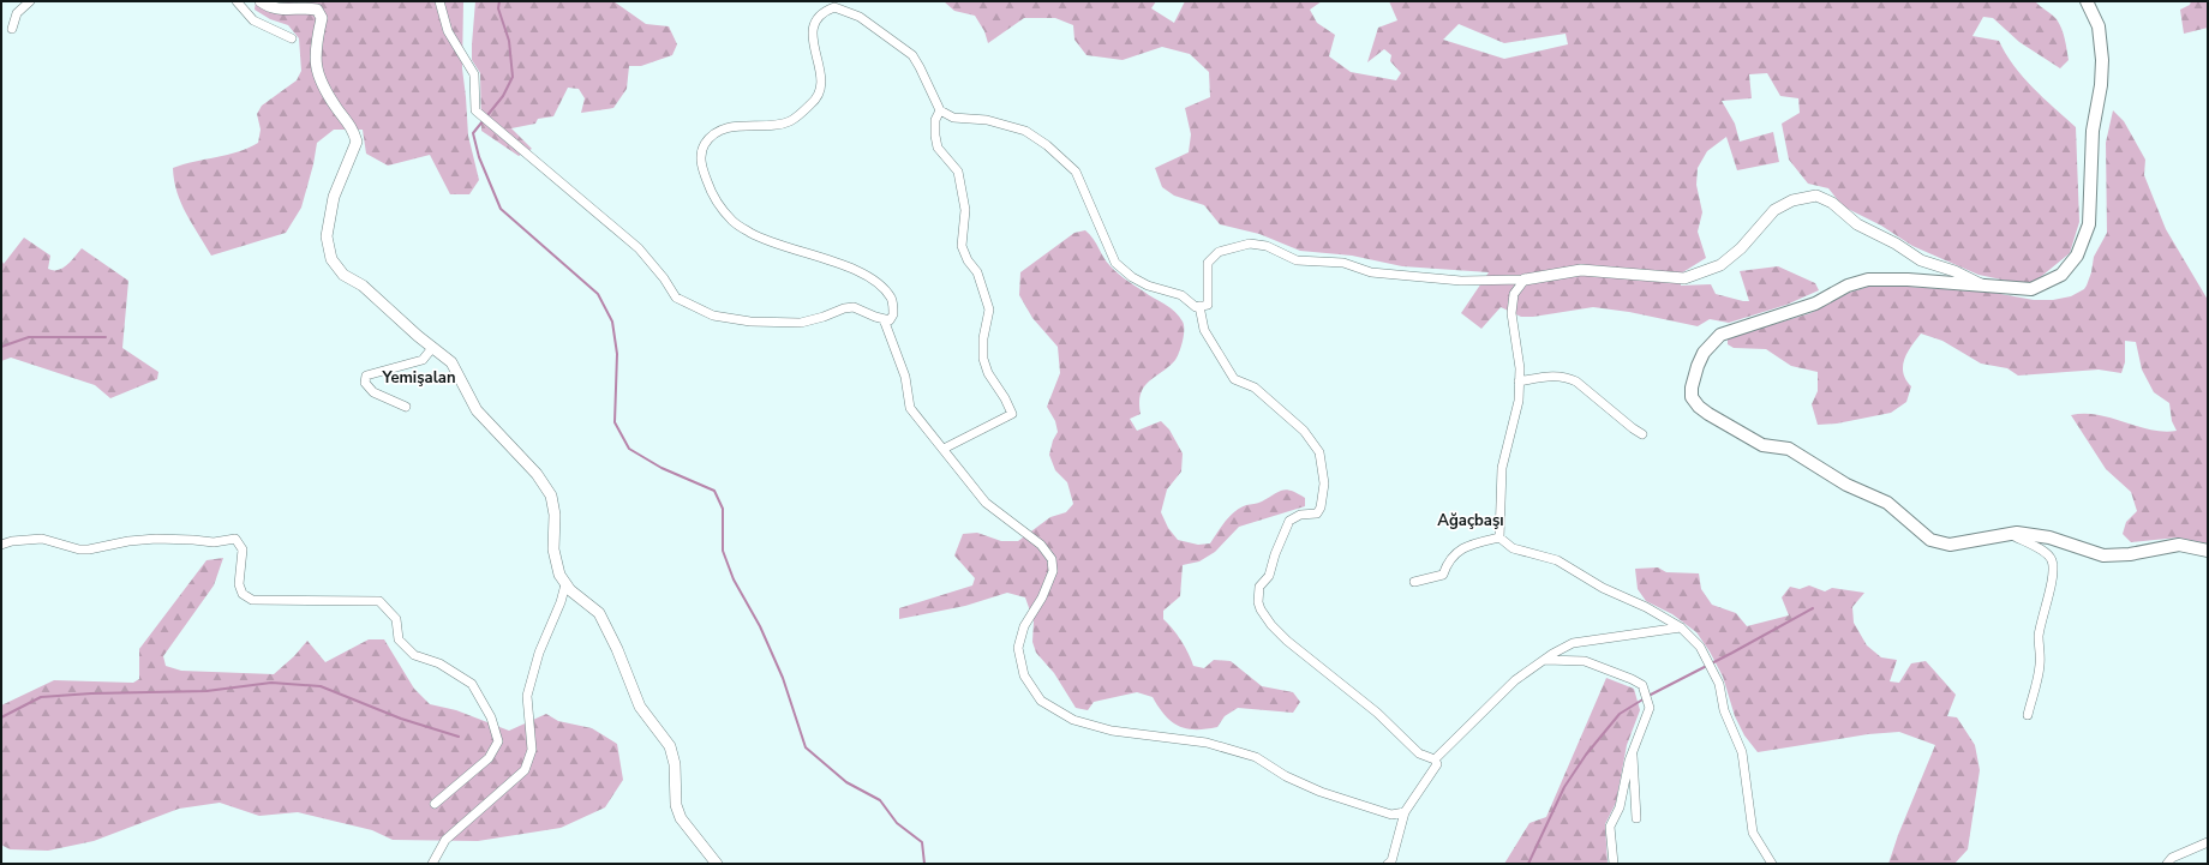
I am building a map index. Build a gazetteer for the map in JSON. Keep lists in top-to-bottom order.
{
  "districts": ["Yemişalan", "Ağaçbaşı"]
}
